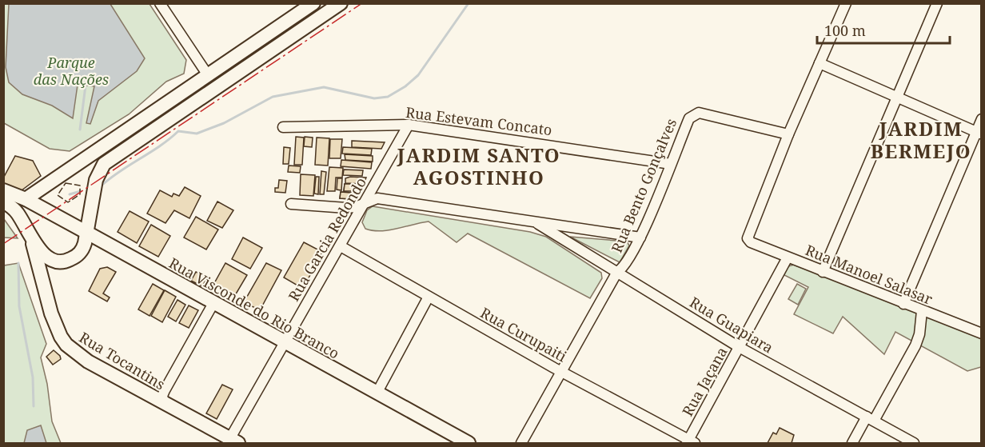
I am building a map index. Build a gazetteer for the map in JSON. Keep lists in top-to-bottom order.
{
  "streets": {
    "main road": ["Rua Visconde do Rio Branco", "Rua Tocantins"],
    "street": [
      "Rua Estevam Concato",
      "Rua Bento Gonçalves",
      "Rua Garcia Redondo",
      "Rua Manoel Salasar",
      "Rua Guapiara",
      "Rua Curupaiti",
      "Rua Jaçana"
    ]
  },
  "crossings": [
    ["Rua Estevam Concato", "Rua Bento Gonçalves"],
    ["Rua Estevam Concato", "Rua Garcia Redondo"],
    ["Rua Bento Gonçalves", "Rua Manoel Salasar"],
    ["Rua Bento Gonçalves", "Rua Guapiara"],
    ["Rua Bento Gonçalves", "Rua Curupaiti"],
    ["Rua Garcia Redondo", "Rua Visconde do Rio Branco"],
    ["Rua Garcia Redondo", "Rua Curupaiti"],
    ["Rua Garcia Redondo", "Rua Tocantins"],
    ["Rua Manoel Salasar", "Rua Jaçana"],
    ["Rua Guapiara", "Rua Jaçana"],
    ["Rua Curupaiti", "Rua Jaçana"]
  ],
  "districts": ["JARDIM BERMEJO", "JARDIM SANTO AGOSTINHO"],
  "parks": ["Parque das Nações"],
  "scale_bar": "100 m"
}
